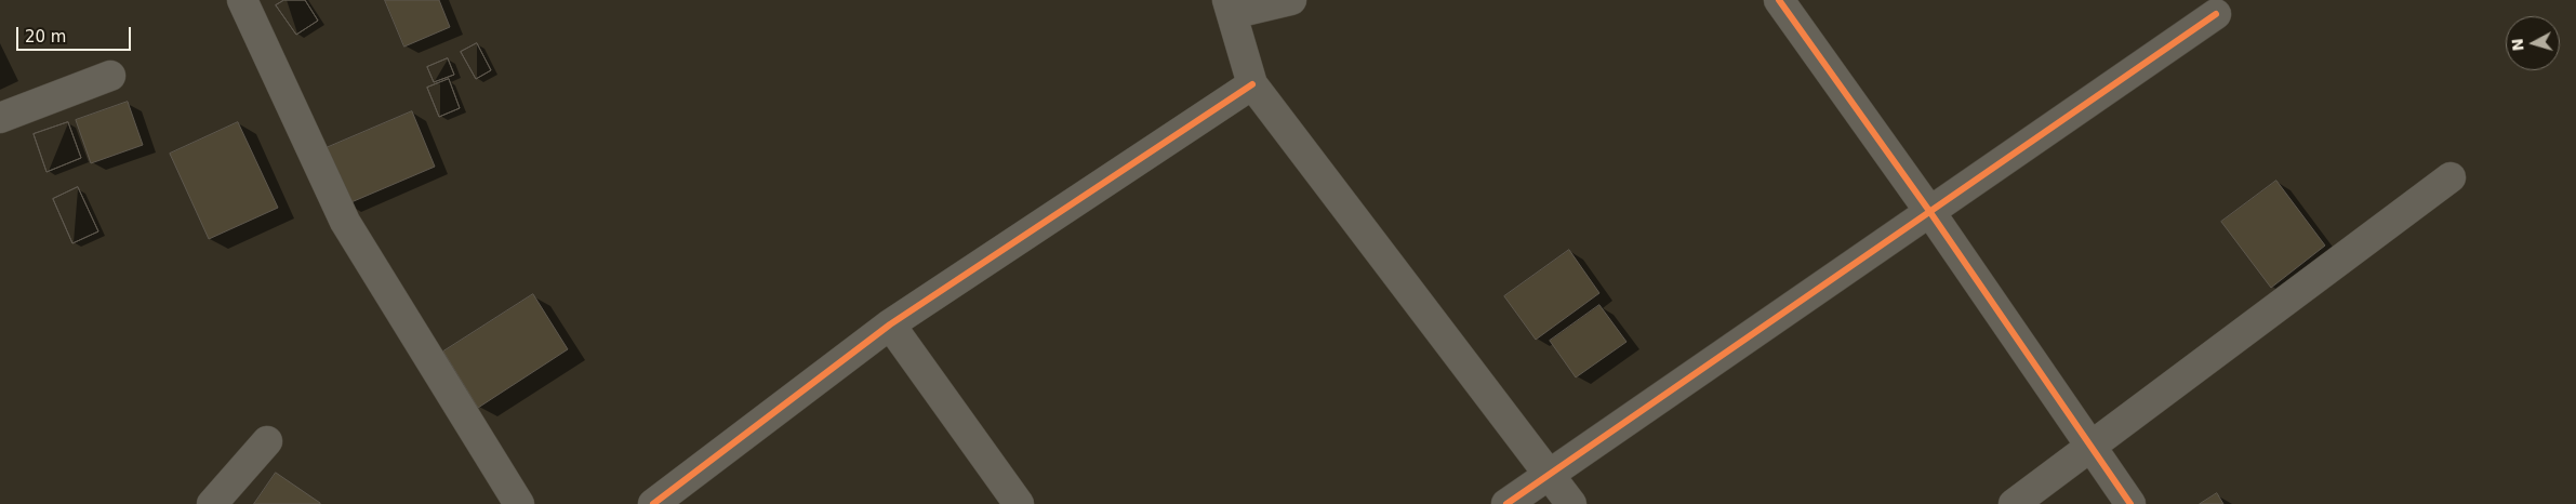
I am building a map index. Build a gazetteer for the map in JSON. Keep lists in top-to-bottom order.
{
  "scale_bar": "20 m",
  "north": "left"
}
